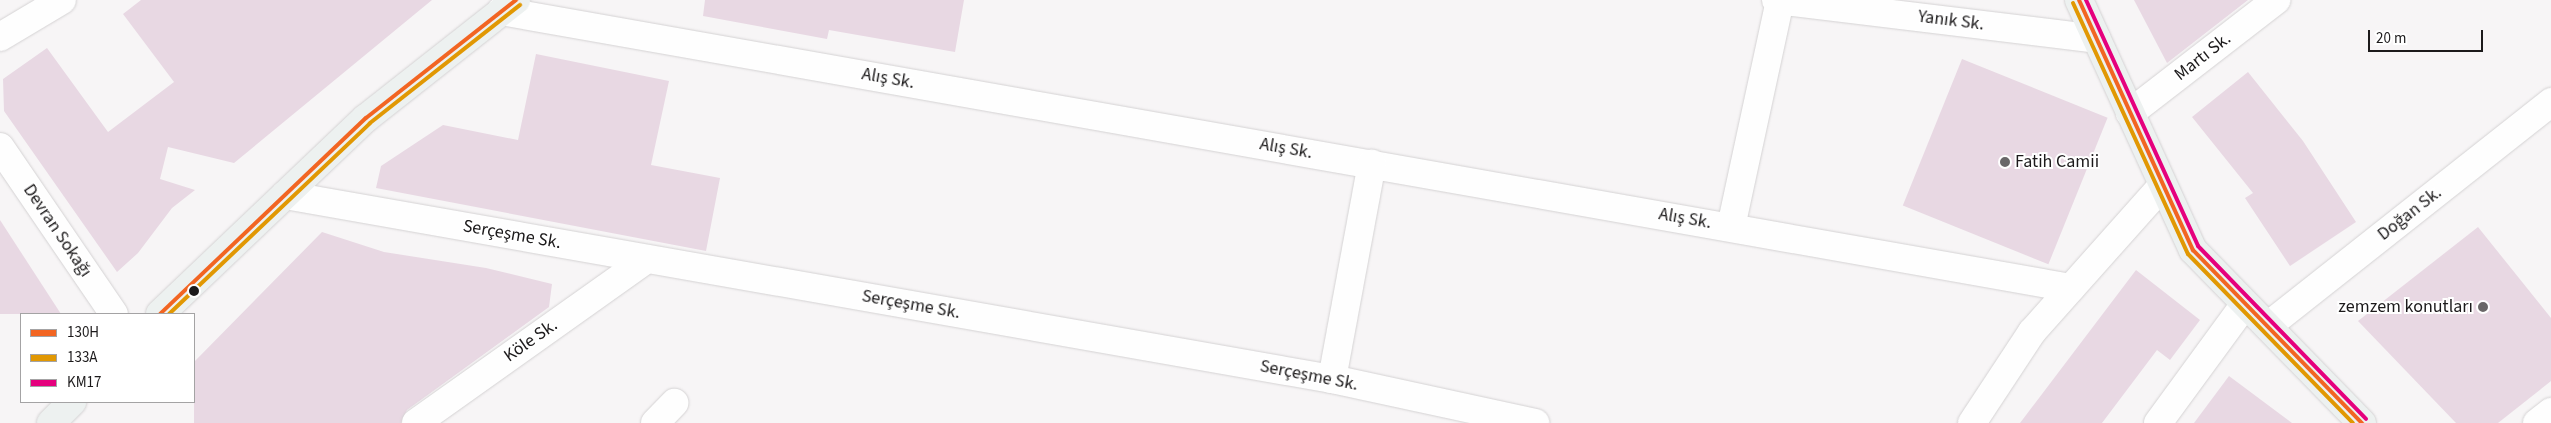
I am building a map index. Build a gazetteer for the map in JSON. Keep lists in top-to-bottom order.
{
  "streets": {
    "street": [
      "Yanık Sk.",
      "Martı Sk.",
      "Alış Sk.",
      "Doğan Sk.",
      "Devran Sokağı",
      "Serçeşme Sk.",
      "Köle Sk."
    ]
  },
  "crossings": [
    ["Serçeşme Sk.", "Köle Sk."]
  ],
  "places": ["Fatih Camii", "zemzem konutları"],
  "lines": ["transit line 130H", "transit line KM17", "transit line 133A"],
  "legend": ["130H", "133A", "KM17"],
  "scale_bar": "20 m"
}
